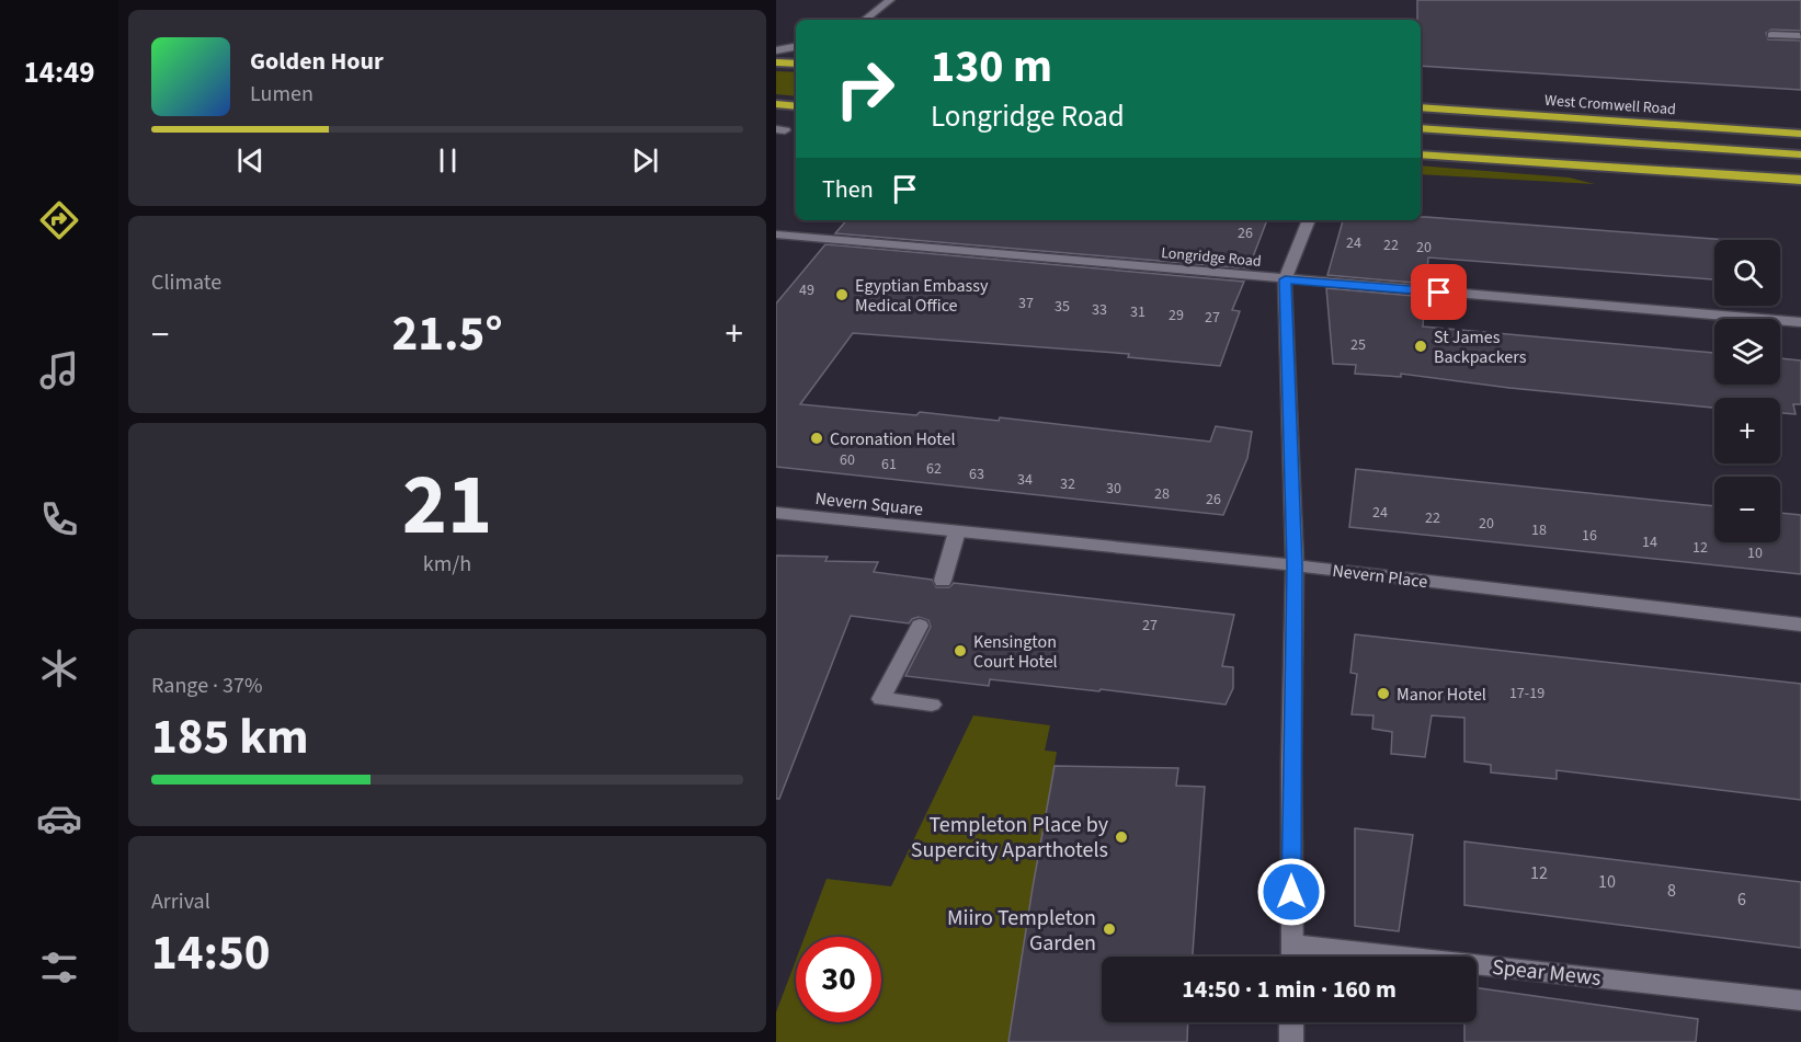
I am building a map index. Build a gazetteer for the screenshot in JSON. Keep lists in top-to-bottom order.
{
  "streets": {
    "highway": ["West Cromwell Road"],
    "street": [
      "Longridge Road",
      "Nevern Square",
      "Nevern Place",
      "Spear Mews"
    ]
  },
  "crossings": [
    ["Nevern Square", "Nevern Place"]
  ],
  "places": [
    "Egyptian Embassy Medical Office",
    "St James Backpackers",
    "Coronation Hotel",
    "Kensington Court Hotel",
    "Manor Hotel",
    "Templeton Place by Supercity Aparthotels",
    "Miiro Templeton Garden"
  ],
  "house_numbers": [
    "26",
    "24",
    "22",
    "20",
    "49",
    "37",
    "35",
    "33",
    "31",
    "29",
    "27",
    "25",
    "60",
    "61",
    "62",
    "63",
    "34",
    "32",
    "30",
    "28",
    "26",
    "24",
    "22",
    "20",
    "18",
    "16",
    "14",
    "12",
    "10",
    "27",
    "17-19",
    "12",
    "10",
    "8",
    "6"
  ],
  "page": {
    "tabs": "14:49",
    "turn": ["130 m", "Longridge Road"],
    "song": ["Golden Hour", "Lumen"],
    "then": "Then",
    "tile": [
      "Climate",
      ["21", "km/h"],
      ["Range · 37%", "185 km"],
      ["Arrival", "14:50"]
    ],
    "map_buttons": ["+", "−"],
    "heat": ["−", "21.5°", "+"],
    "limit": "30",
    "trip": "14:50 · 1 min · 160 m"
  }
}
